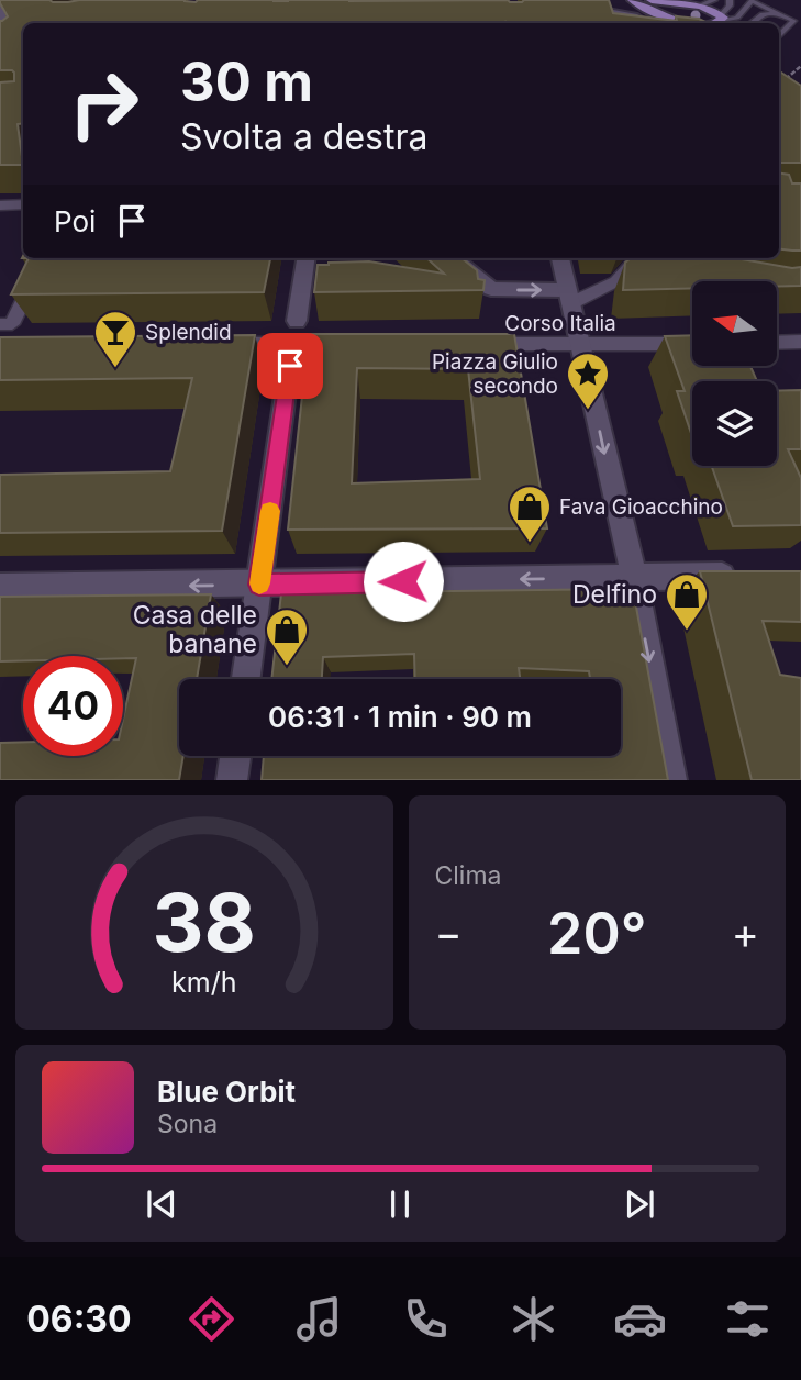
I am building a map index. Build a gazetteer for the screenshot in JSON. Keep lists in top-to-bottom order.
{
  "streets": {
    "street": ["Corso Italia"]
  },
  "places": {
    "bar": ["Splendid"],
    "place": ["Piazza Giulio secondo"],
    "shop": ["Fava Gioacchino", "Delfino", "Casa delle banane"]
  },
  "north": "left",
  "page": {
    "turn": ["30 m", "Svolta a destra"],
    "then": "Poi",
    "limit": "40",
    "trip": "06:31 · 1 min · 90 m",
    "tile": "Clima",
    "heat": ["−", "20°", "+"],
    "song": ["Blue Orbit", "Sona"],
    "tabs": "06:30",
    "gauge": ["38", "km/h"]
  }
}
